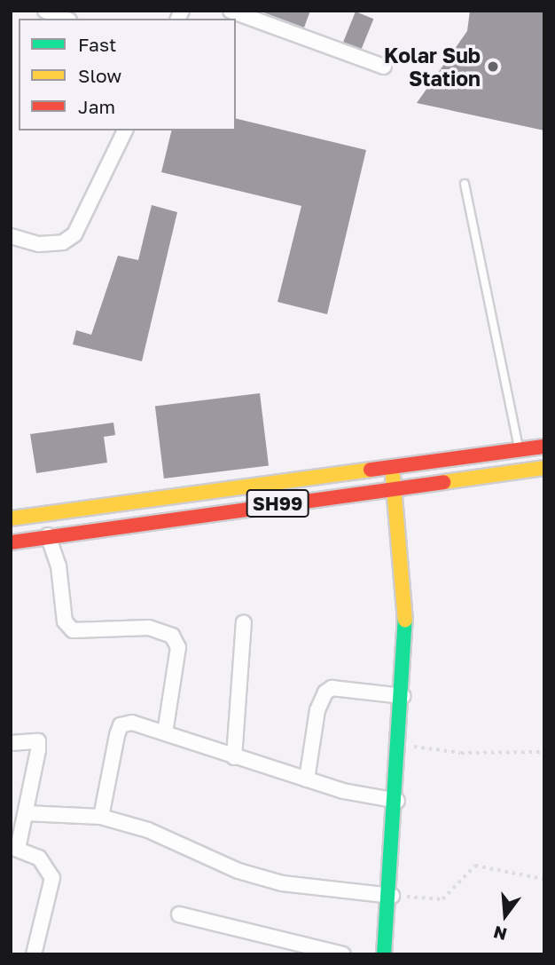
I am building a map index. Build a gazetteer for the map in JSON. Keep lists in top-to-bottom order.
{
  "streets": {
    "main road": ["SH99"]
  },
  "places": ["Kolar Sub Station"],
  "legend": ["Fast", "Slow", "Jam"],
  "north": "bottom"
}
